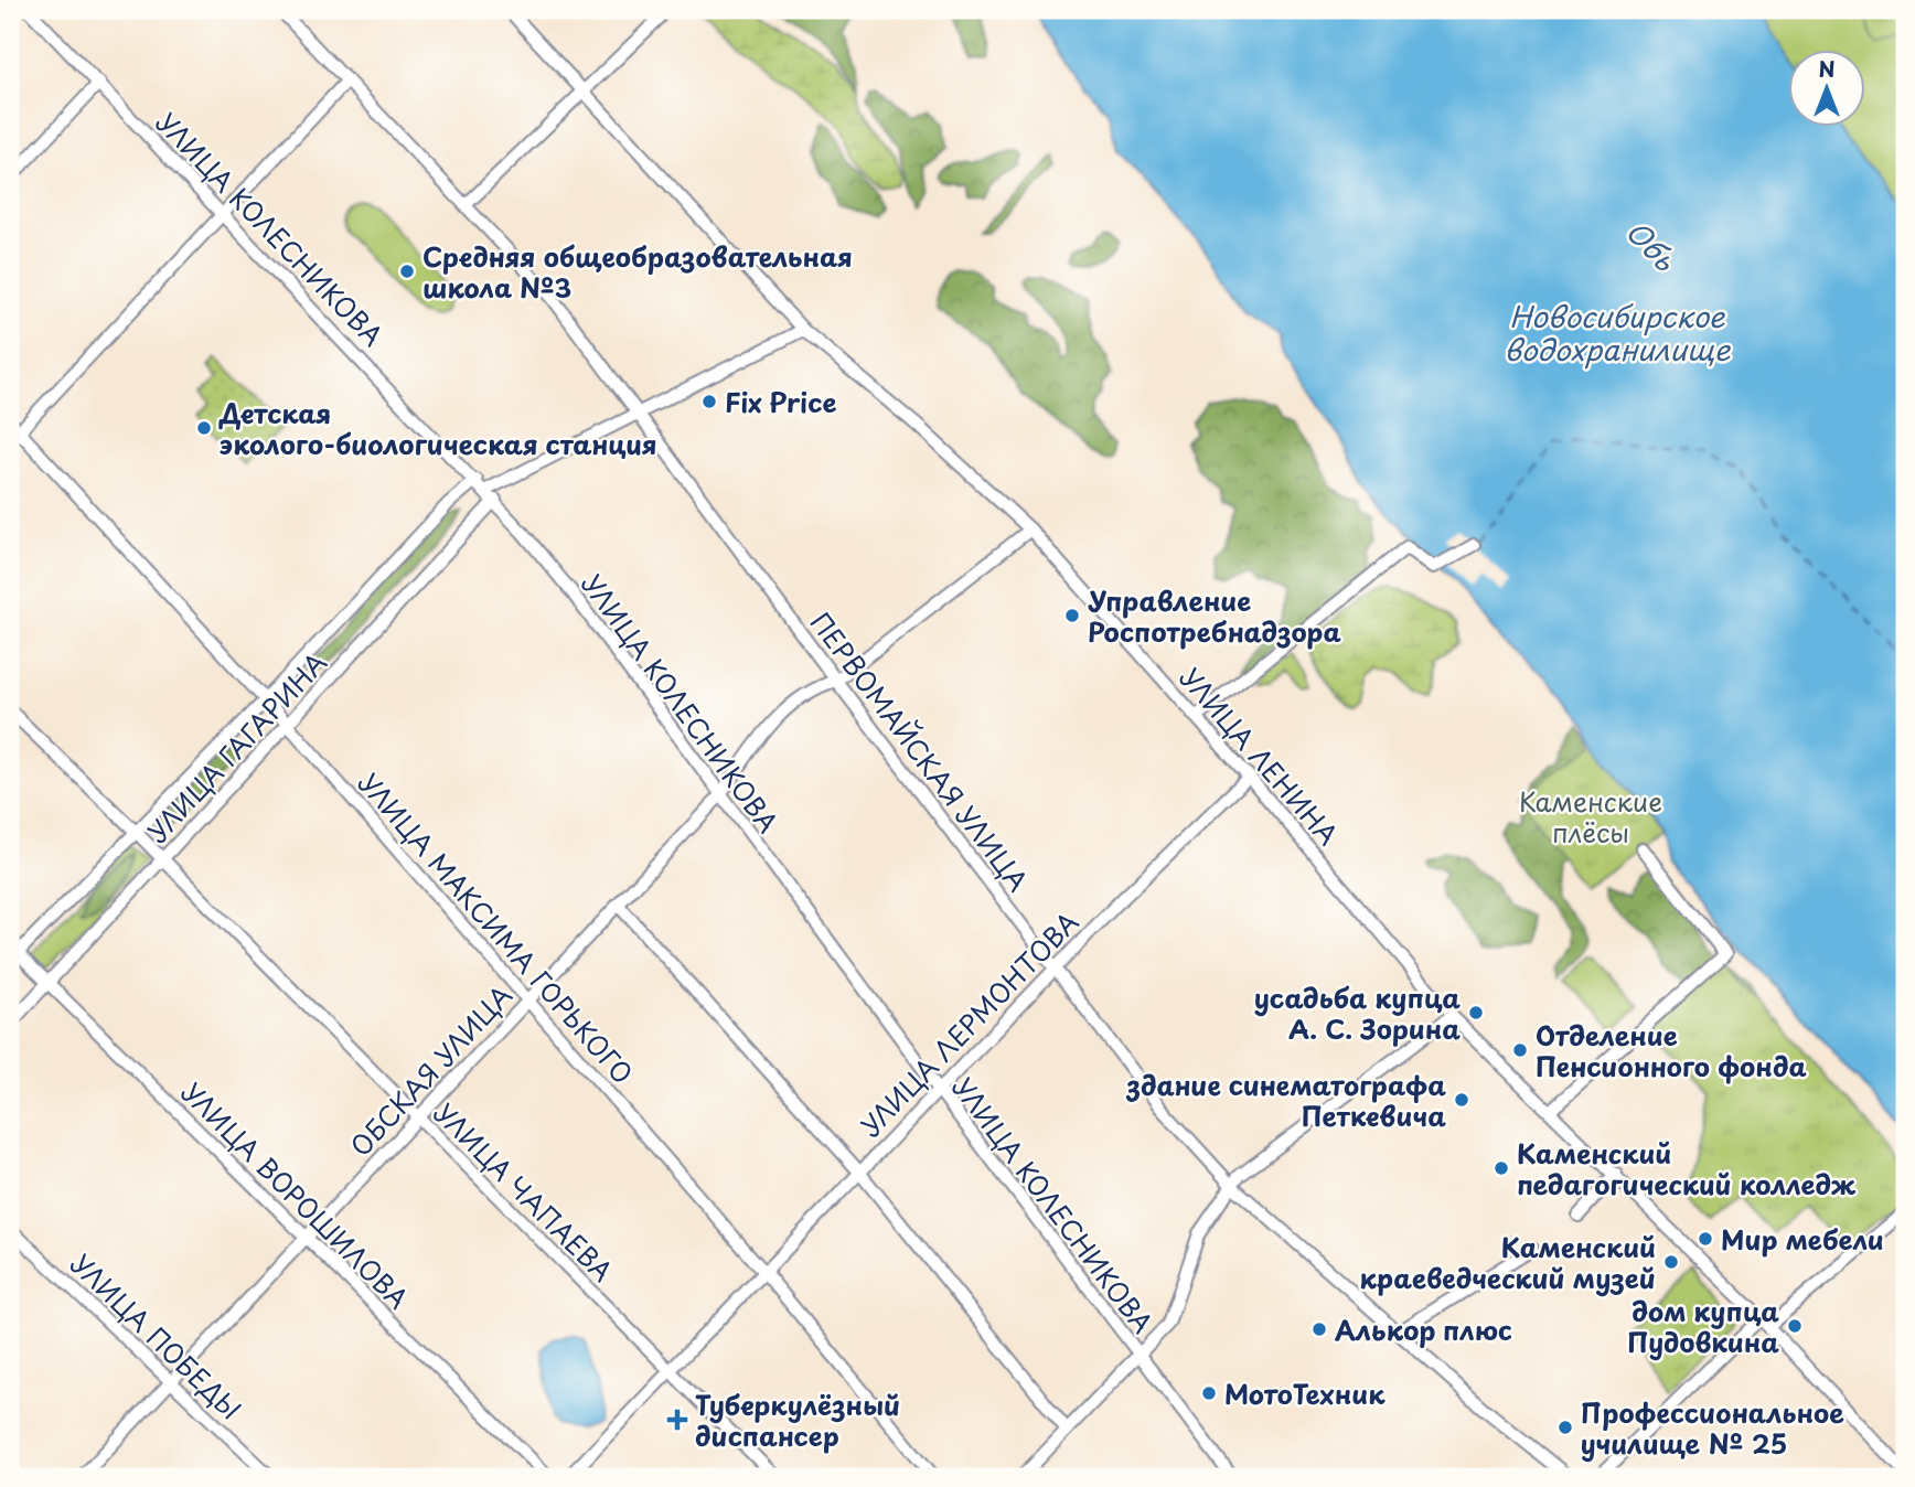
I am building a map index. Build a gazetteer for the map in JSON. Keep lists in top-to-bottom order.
{
  "streets": {
    "street": [
      "УЛИЦА КОЛЕСНИКОВА",
      "УЛИЦА ГАГАРИНА",
      "ПЕРВОМАЙСКАЯ УЛИЦА",
      "УЛИЦА ЛЕНИНА",
      "УЛИЦА МАКСИМА ГОРЬКОГО",
      "УЛИЦА ЛЕРМОНТОВА",
      "ОБСКАЯ УЛИЦА",
      "УЛИЦА ЧАПАЕВА",
      "УЛИЦА ВОРОШИЛОВА",
      "УЛИЦА ПОБЕДЫ"
    ]
  },
  "crossings": [
    ["УЛИЦА КОЛЕСНИКОВА", "УЛИЦА ГАГАРИНА"],
    ["УЛИЦА КОЛЕСНИКОВА", "УЛИЦА ЛЕРМОНТОВА"],
    ["УЛИЦА КОЛЕСНИКОВА", "ОБСКАЯ УЛИЦА"],
    ["УЛИЦА ГАГАРИНА", "УЛИЦА МАКСИМА ГОРЬКОГО"],
    ["УЛИЦА ГАГАРИНА", "УЛИЦА ЧАПАЕВА"],
    ["УЛИЦА ГАГАРИНА", "УЛИЦА ВОРОШИЛОВА"],
    ["ПЕРВОМАЙСКАЯ УЛИЦА", "УЛИЦА ЛЕРМОНТОВА"],
    ["ПЕРВОМАЙСКАЯ УЛИЦА", "ОБСКАЯ УЛИЦА"],
    ["УЛИЦА ЛЕНИНА", "УЛИЦА ЛЕРМОНТОВА"],
    ["УЛИЦА ЛЕНИНА", "ОБСКАЯ УЛИЦА"],
    ["УЛИЦА МАКСИМА ГОРЬКОГО", "УЛИЦА ЛЕРМОНТОВА"],
    ["УЛИЦА МАКСИМА ГОРЬКОГО", "ОБСКАЯ УЛИЦА"],
    ["УЛИЦА ЛЕРМОНТОВА", "УЛИЦА ЧАПАЕВА"],
    ["ОБСКАЯ УЛИЦА", "УЛИЦА ЧАПАЕВА"],
    ["ОБСКАЯ УЛИЦА", "УЛИЦА ВОРОШИЛОВА"],
    ["ОБСКАЯ УЛИЦА", "УЛИЦА ПОБЕДЫ"]
  ],
  "water": ["Обь", "Новосибирское водохранилище"],
  "parks": ["Каменские плёсы"],
  "places": {
    "other": [
      "Средняя общеобразовательная школа №3",
      "Fix Price",
      "Детская эколого-биологическая станция",
      "Управление Роспотребнадзора",
      "усадьба купца А. С. Зорина",
      "Отделение Пенсионного фонда",
      "здание синематографа Петкевича",
      "Каменский педагогический колледж",
      "Мир мебели",
      "Каменский краеведческий музей",
      "дом купца Пудовкина",
      "Алькор плюс",
      "МотоТехник",
      "Профессиональное училище № 25"
    ],
    "health": ["Туберкулёзный диспансер"]
  },
  "north": "top"
}
